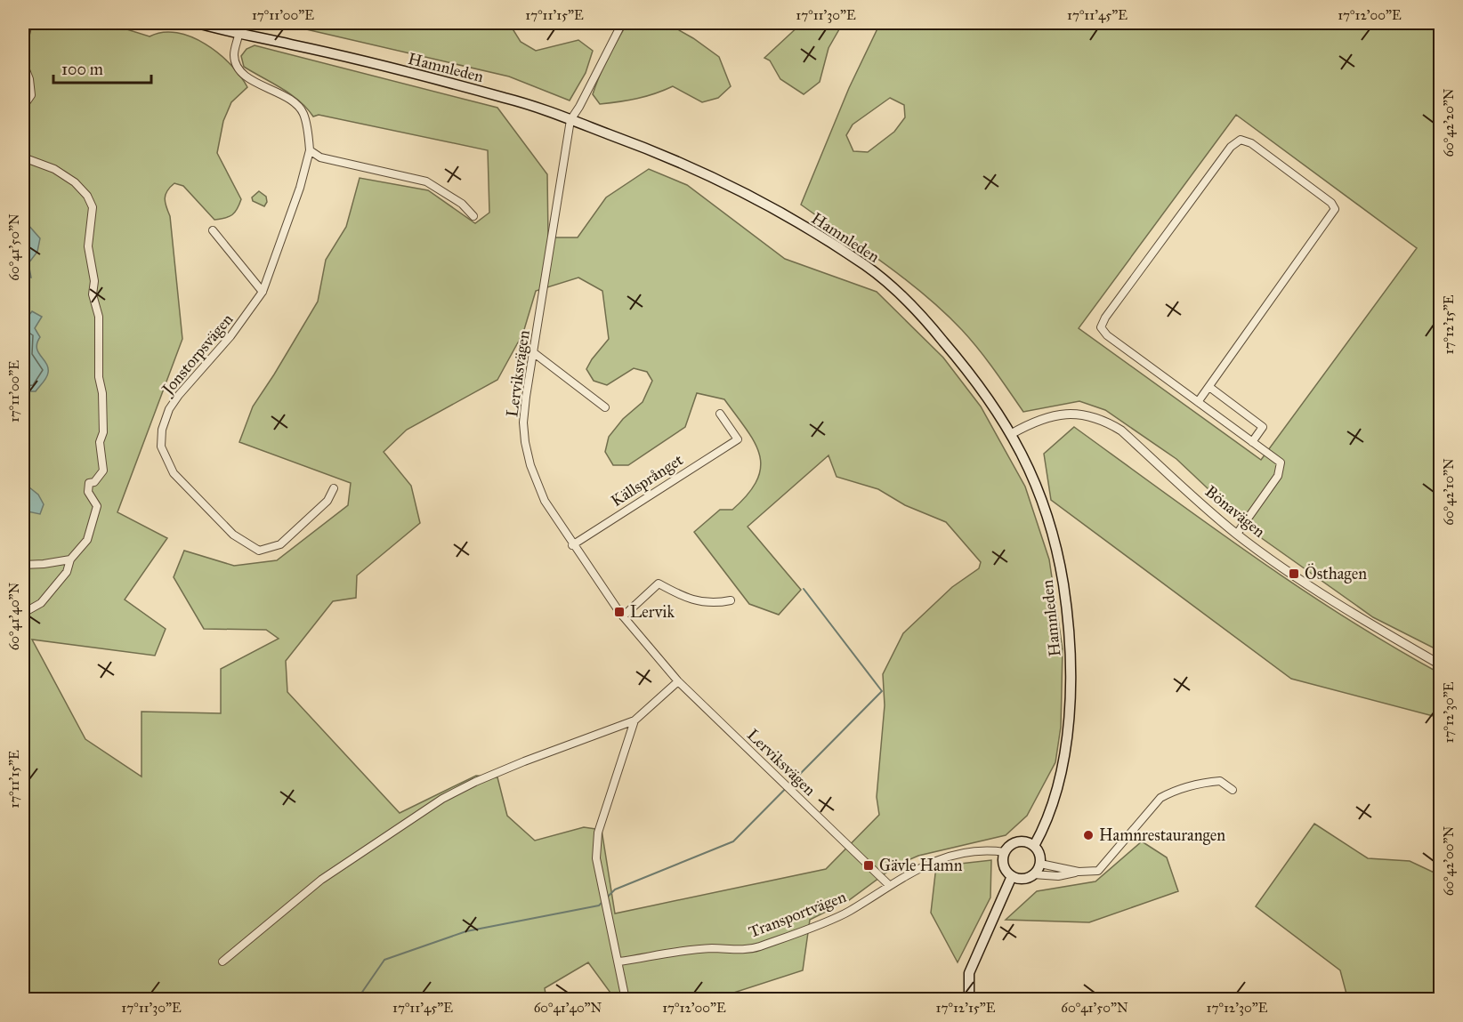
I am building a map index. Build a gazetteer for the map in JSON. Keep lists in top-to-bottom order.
{
  "streets": {
    "main road": ["Hamnleden"],
    "street": [
      "Jonstorpsvägen",
      "Lerviksvägen",
      "Källsprånget",
      "Bönavägen",
      "Transportvägen"
    ]
  },
  "crossings": [
    ["Hamnleden", "Jonstorpsvägen"],
    ["Hamnleden", "Lerviksvägen"],
    ["Hamnleden", "Bönavägen"],
    ["Hamnleden", "Transportvägen"],
    ["Lerviksvägen", "Källsprånget"],
    ["Lerviksvägen", "Transportvägen"]
  ],
  "places": {
    "transit": ["Östhagen", "Lervik", "Gävle Hamn"],
    "other": ["Hamnrestaurangen"]
  },
  "scale_bar": "100 m",
  "coordinates": [
    "17°11'00\"E",
    "17°11'15\"E",
    "17°11'30\"E",
    "17°11'45\"E",
    "17°12'00\"E",
    "60°42'20\"N",
    "60°41'50\"N",
    "17°12'15\"E",
    "60°42'10\"N",
    "60°41'40\"N",
    "17°12'30\"E",
    "60°42'00\"N"
  ]
}
